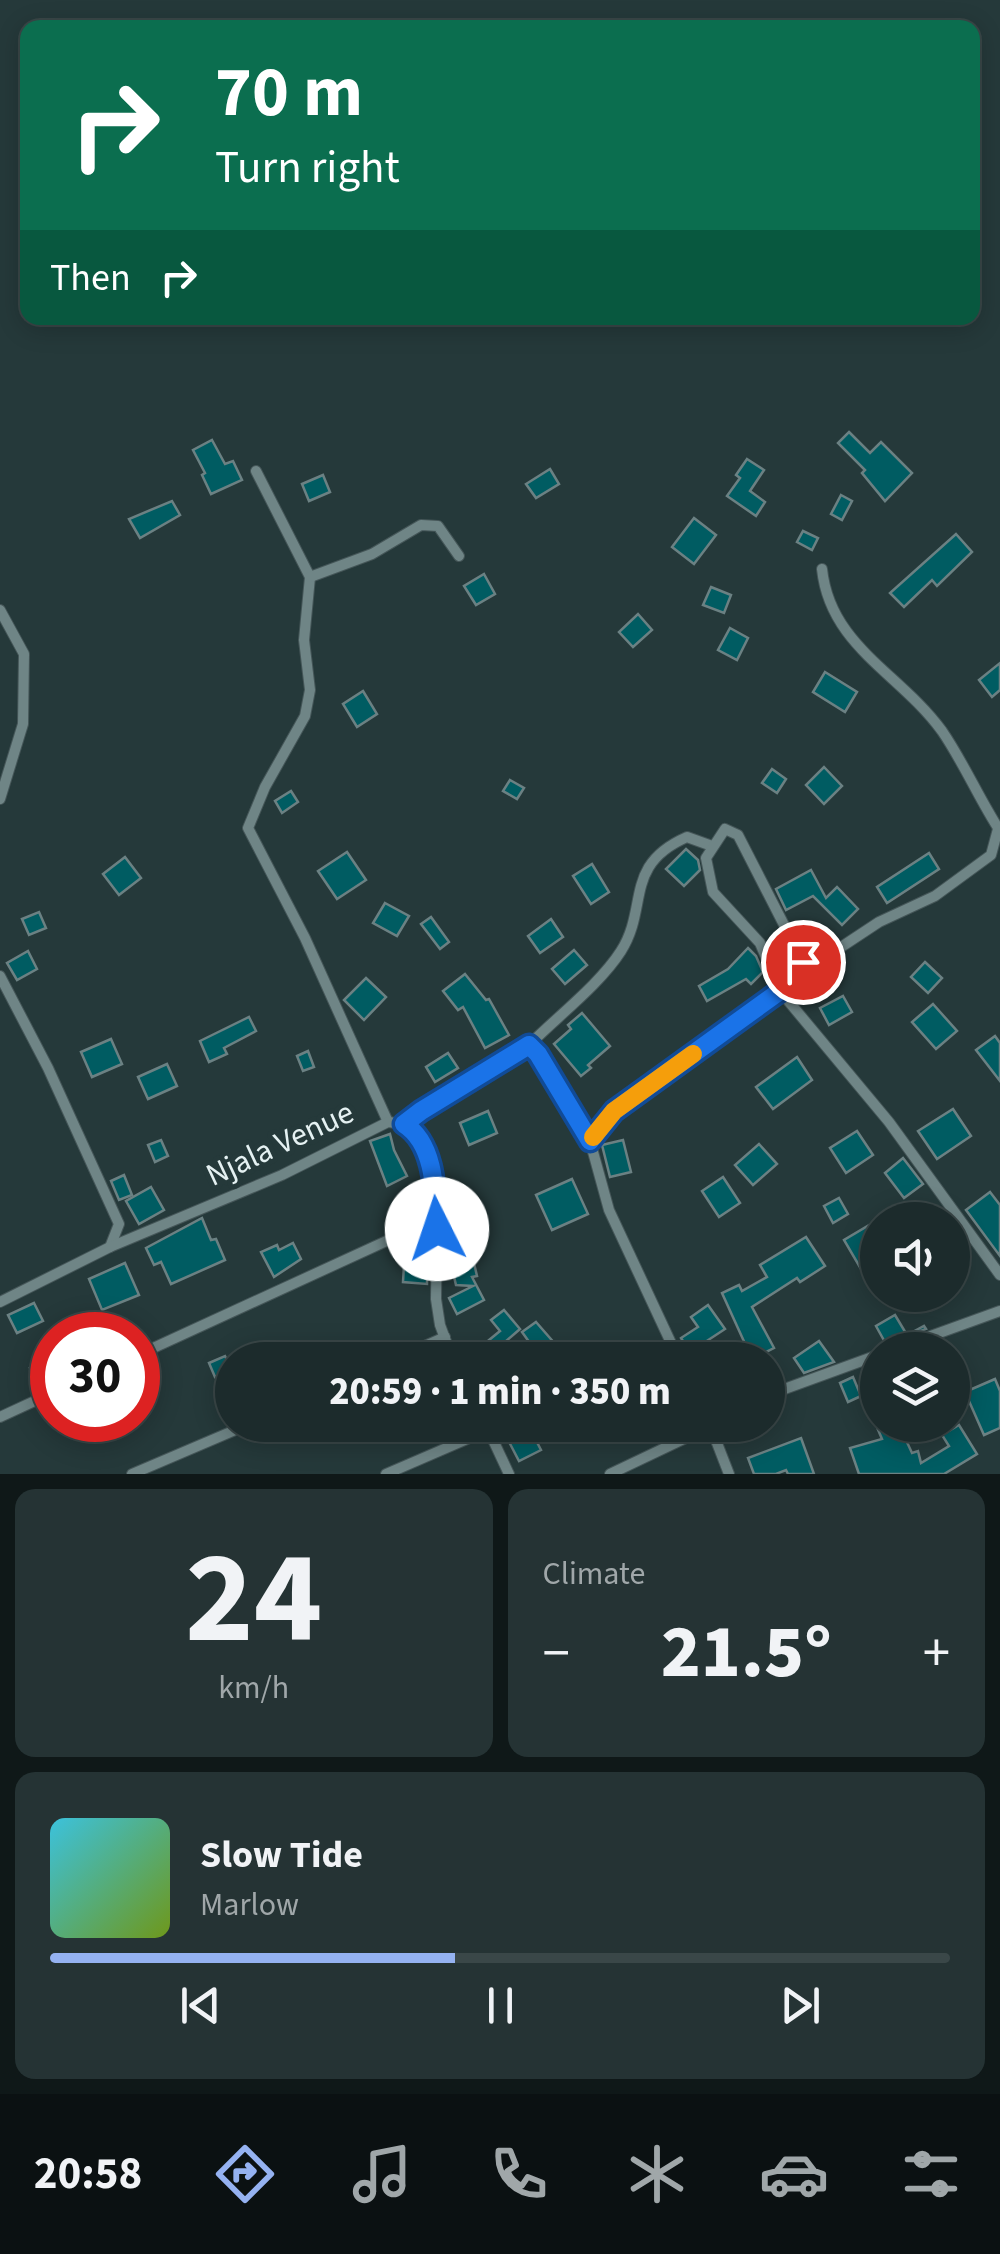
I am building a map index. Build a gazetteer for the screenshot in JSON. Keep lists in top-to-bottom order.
{
  "streets": {
    "street": ["Njala Venue"]
  },
  "page": {
    "turn": ["70 m", "Turn right"],
    "then": "Then",
    "limit": "30",
    "trip": "20:59 · 1 min · 350 m",
    "tile": [
      ["24", "km/h"],
      "Climate"
    ],
    "heat": ["−", "21.5°", "+"],
    "song": ["Slow Tide", "Marlow"],
    "tabs": "20:58"
  }
}
